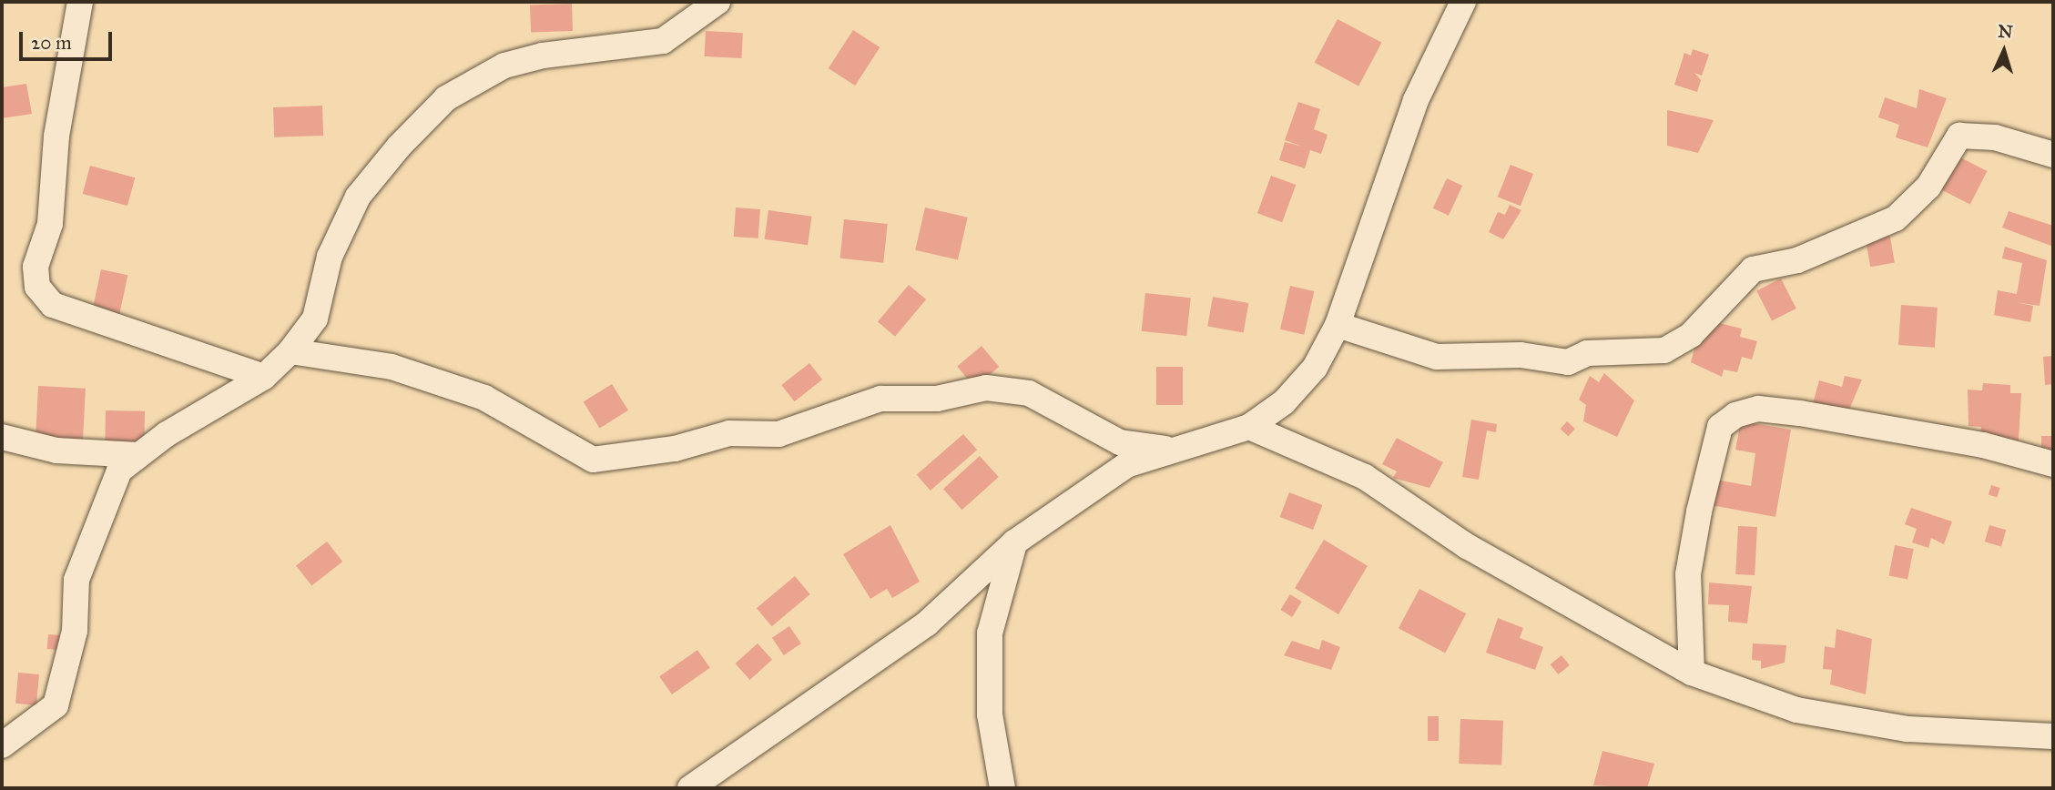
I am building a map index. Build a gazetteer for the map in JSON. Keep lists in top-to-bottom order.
{
  "scale_bar": "20 m",
  "north": "top"
}
